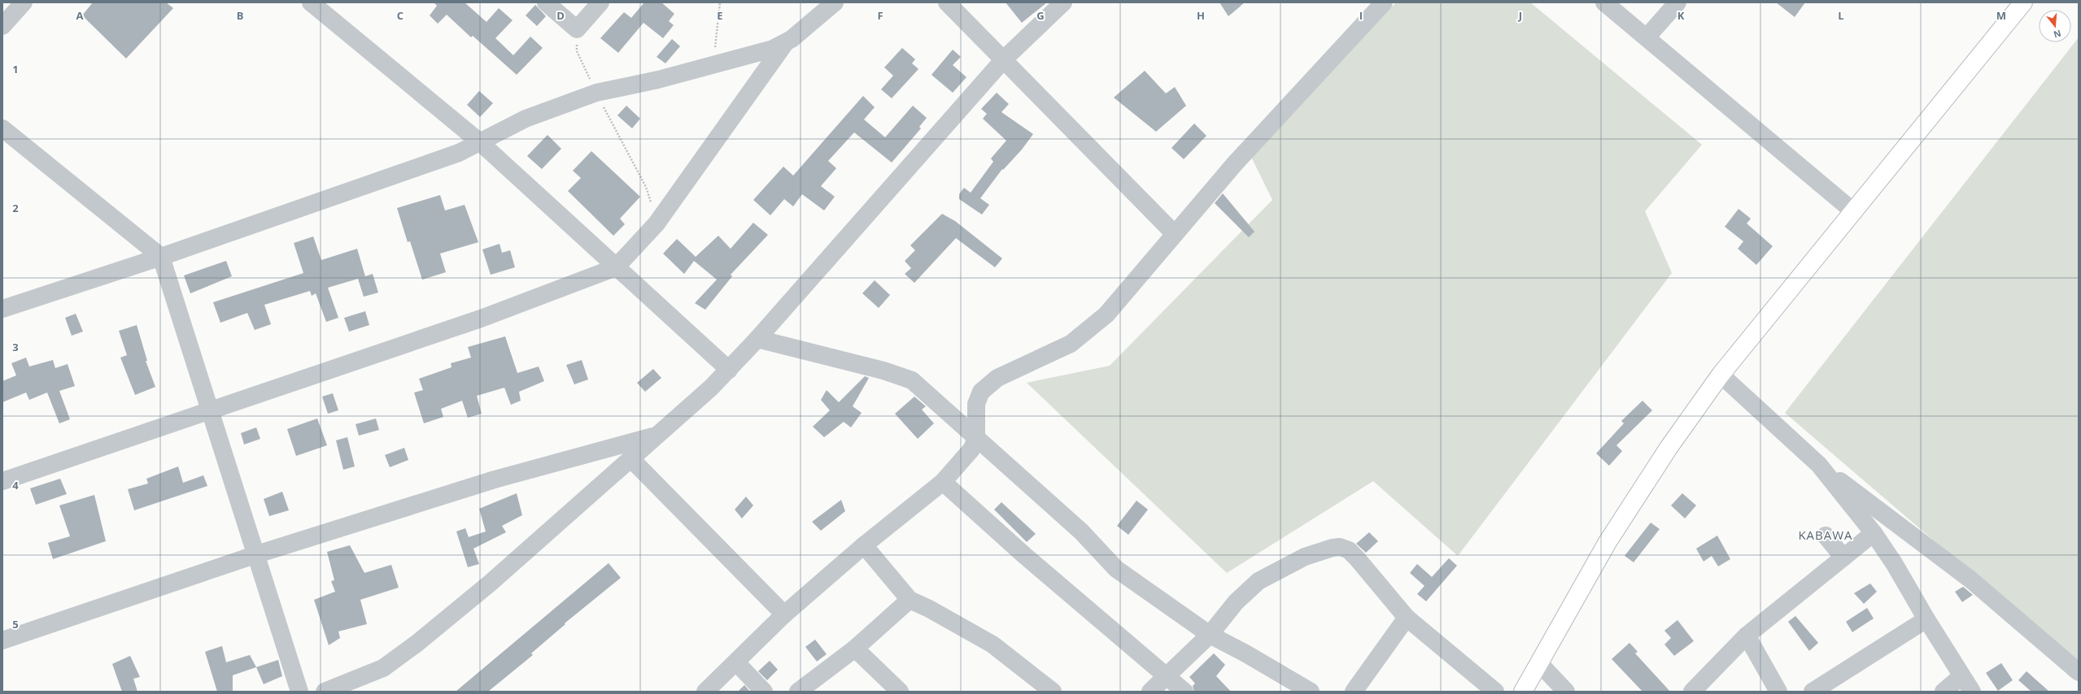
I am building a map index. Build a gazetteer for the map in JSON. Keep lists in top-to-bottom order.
{
  "districts": ["KABAWA"],
  "north": "bottom",
  "grid": {
    "columns": [
      "A",
      "B",
      "C",
      "D",
      "E",
      "F",
      "G",
      "H",
      "I",
      "J",
      "K",
      "L",
      "M"
    ],
    "rows": [
      "1",
      "2",
      "3",
      "4",
      "5"
    ]
  }
}
